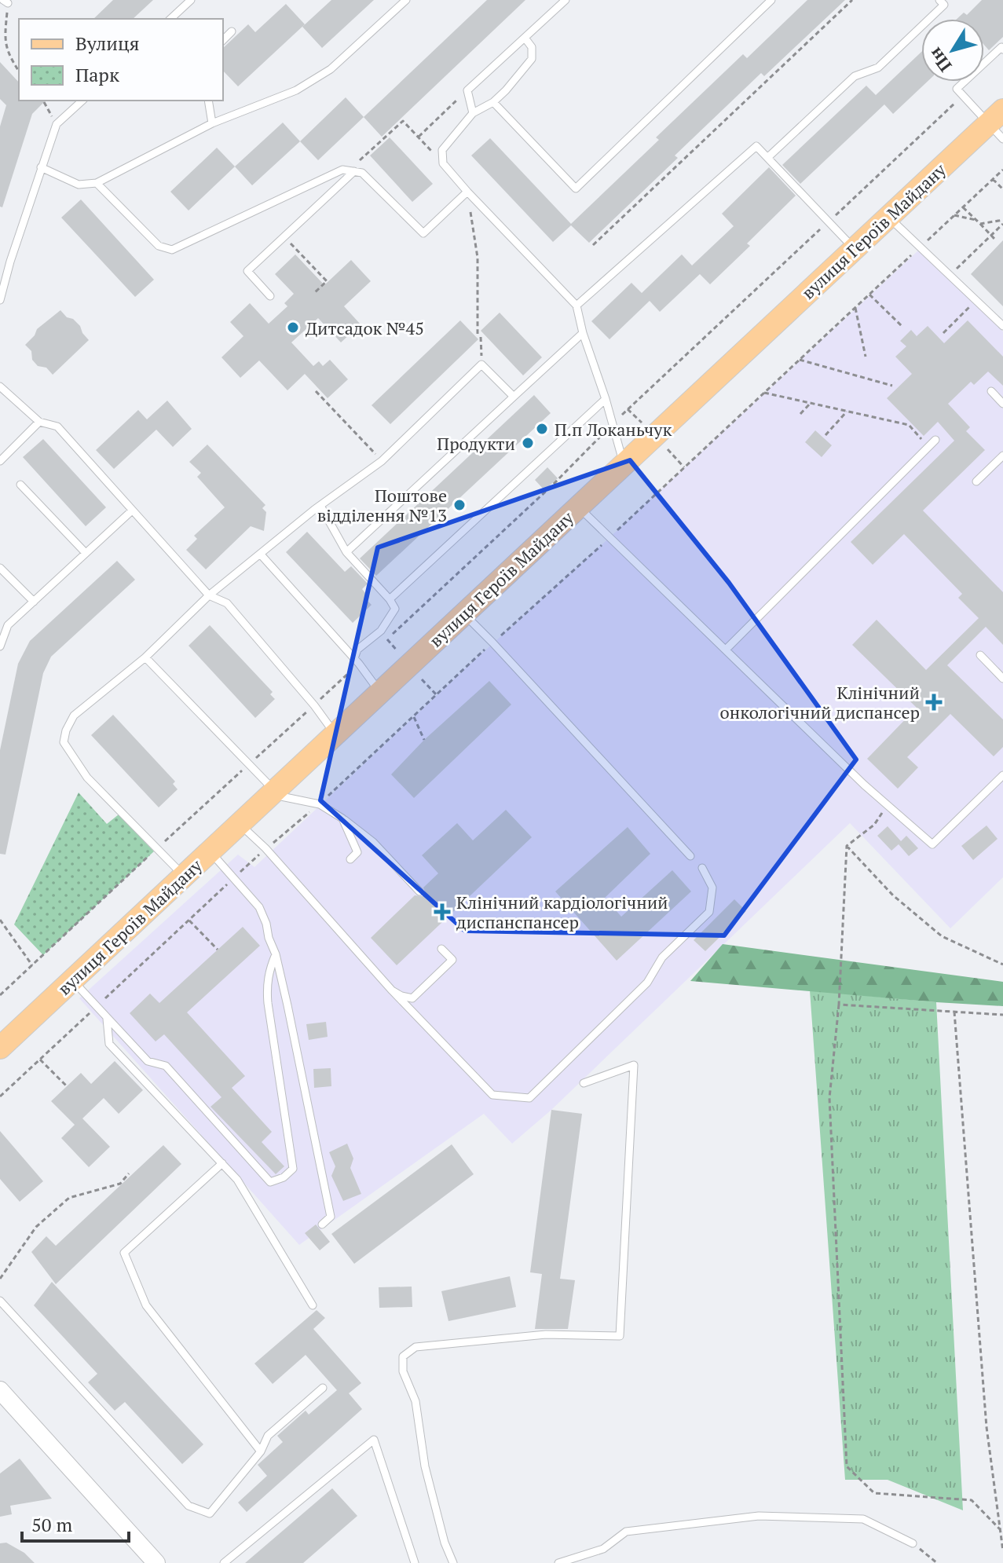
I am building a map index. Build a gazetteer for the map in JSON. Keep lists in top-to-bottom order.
{
  "streets": {
    "main road": ["вулиця Героїв Майдану"]
  },
  "places": {
    "other": [
      "Дитсадок №45",
      "П.п Локаньчук",
      "Продукти",
      "Поштове відділення №13"
    ],
    "health": ["Клінічний онкологічний диспансер", "Клінічний кардіологічний диспанспансер"]
  },
  "legend": ["Вулиця", "Парк"],
  "scale_bar": "50 m",
  "north": "bottom left"
}
